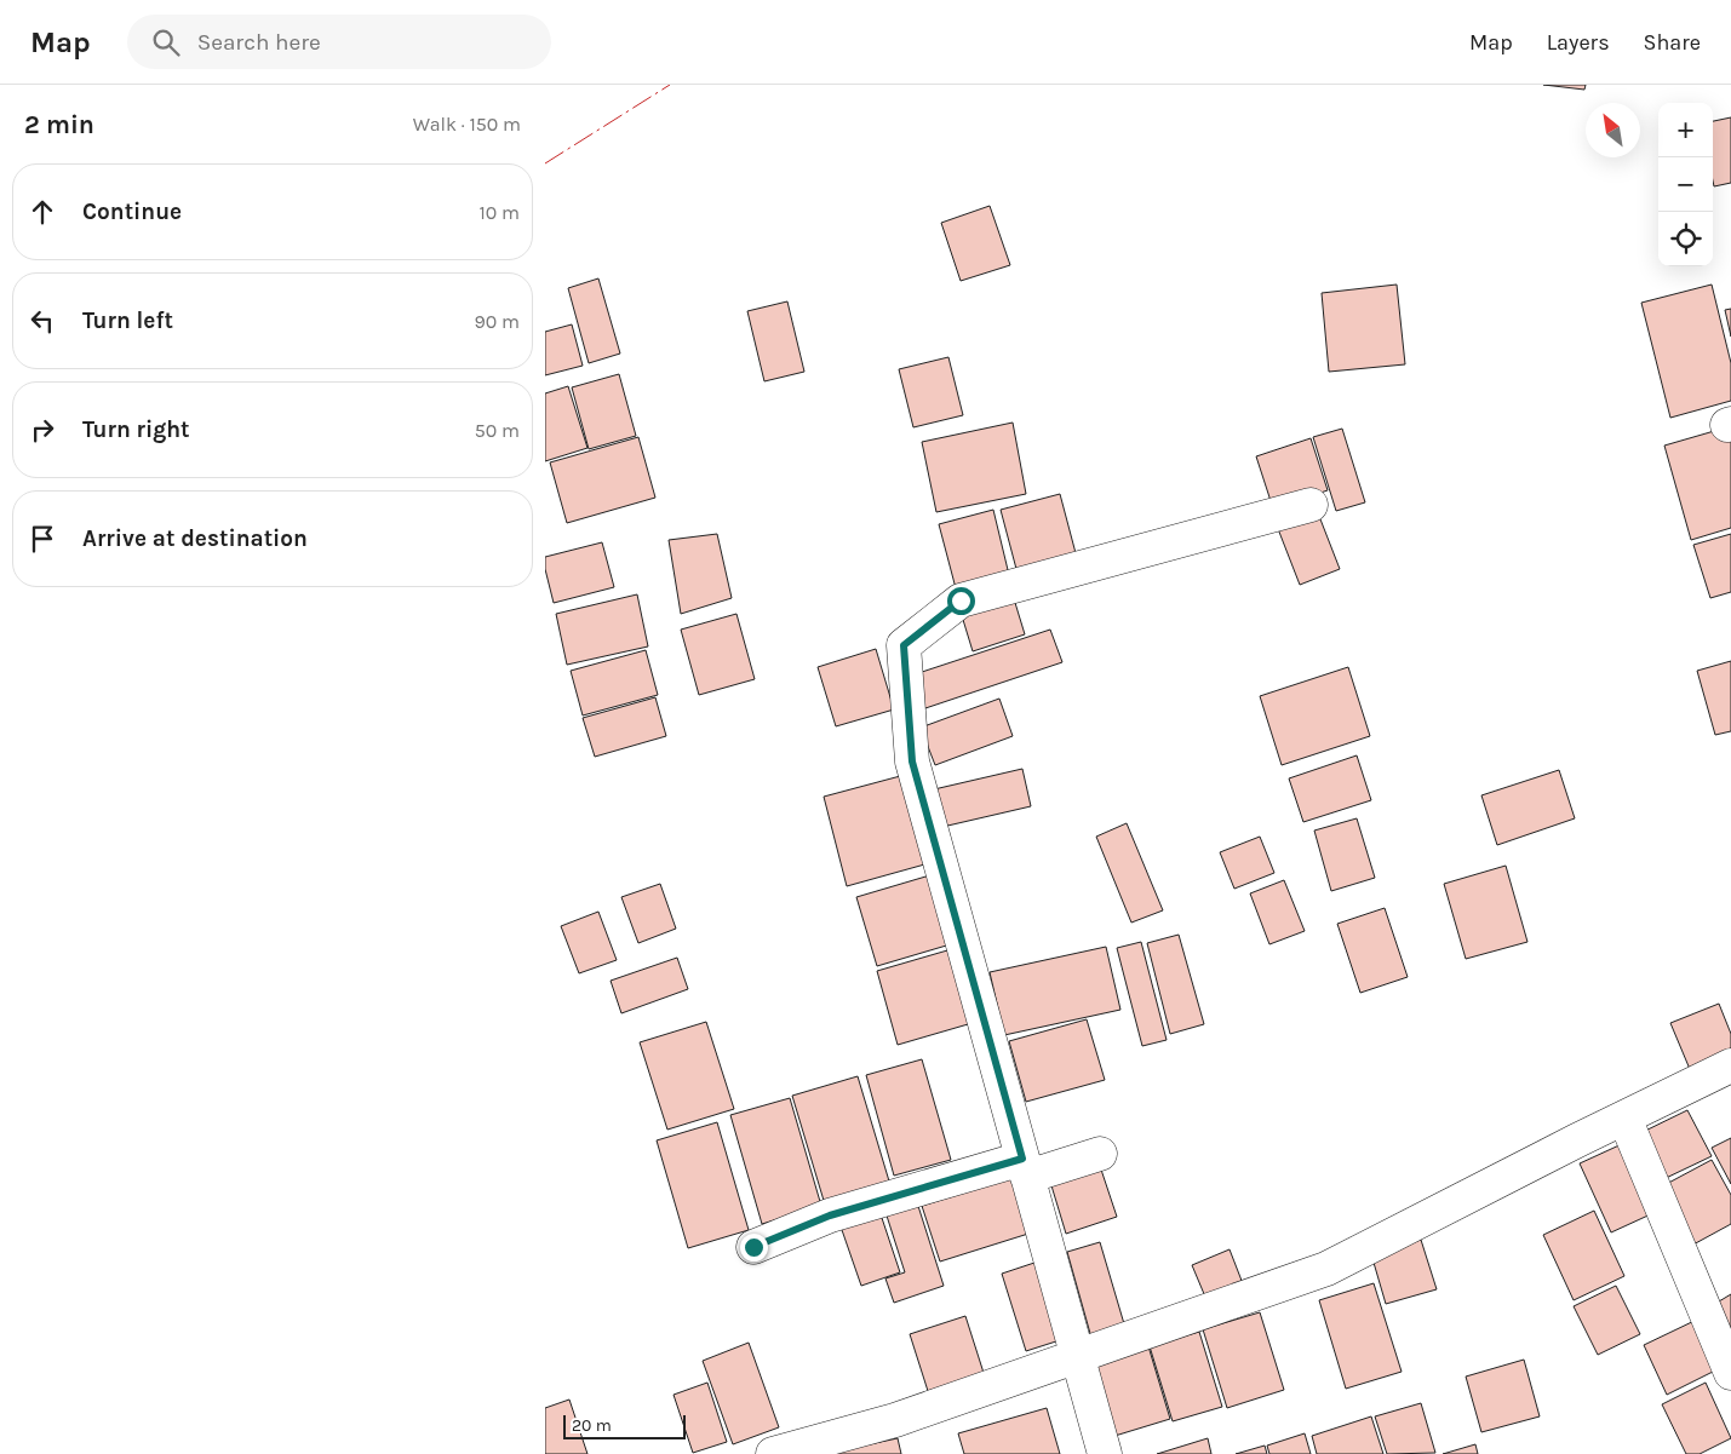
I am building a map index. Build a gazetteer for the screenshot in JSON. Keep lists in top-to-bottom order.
{
  "scale_bar": "20 m",
  "north": "top left",
  "page": {
    "header": "Map",
    "search": "Search here",
    "nav": ["Map", "Layers", "Share"],
    "heading": ["2 min", "Walk · 150 m"],
    "map_buttons": ["+", "−"],
    "list": [
      ["Continue", "10 m"],
      ["Turn left", "90 m"],
      ["Turn right", "50 m"],
      "Arrive at destination"
    ],
    "scale": "20 m"
  }
}
